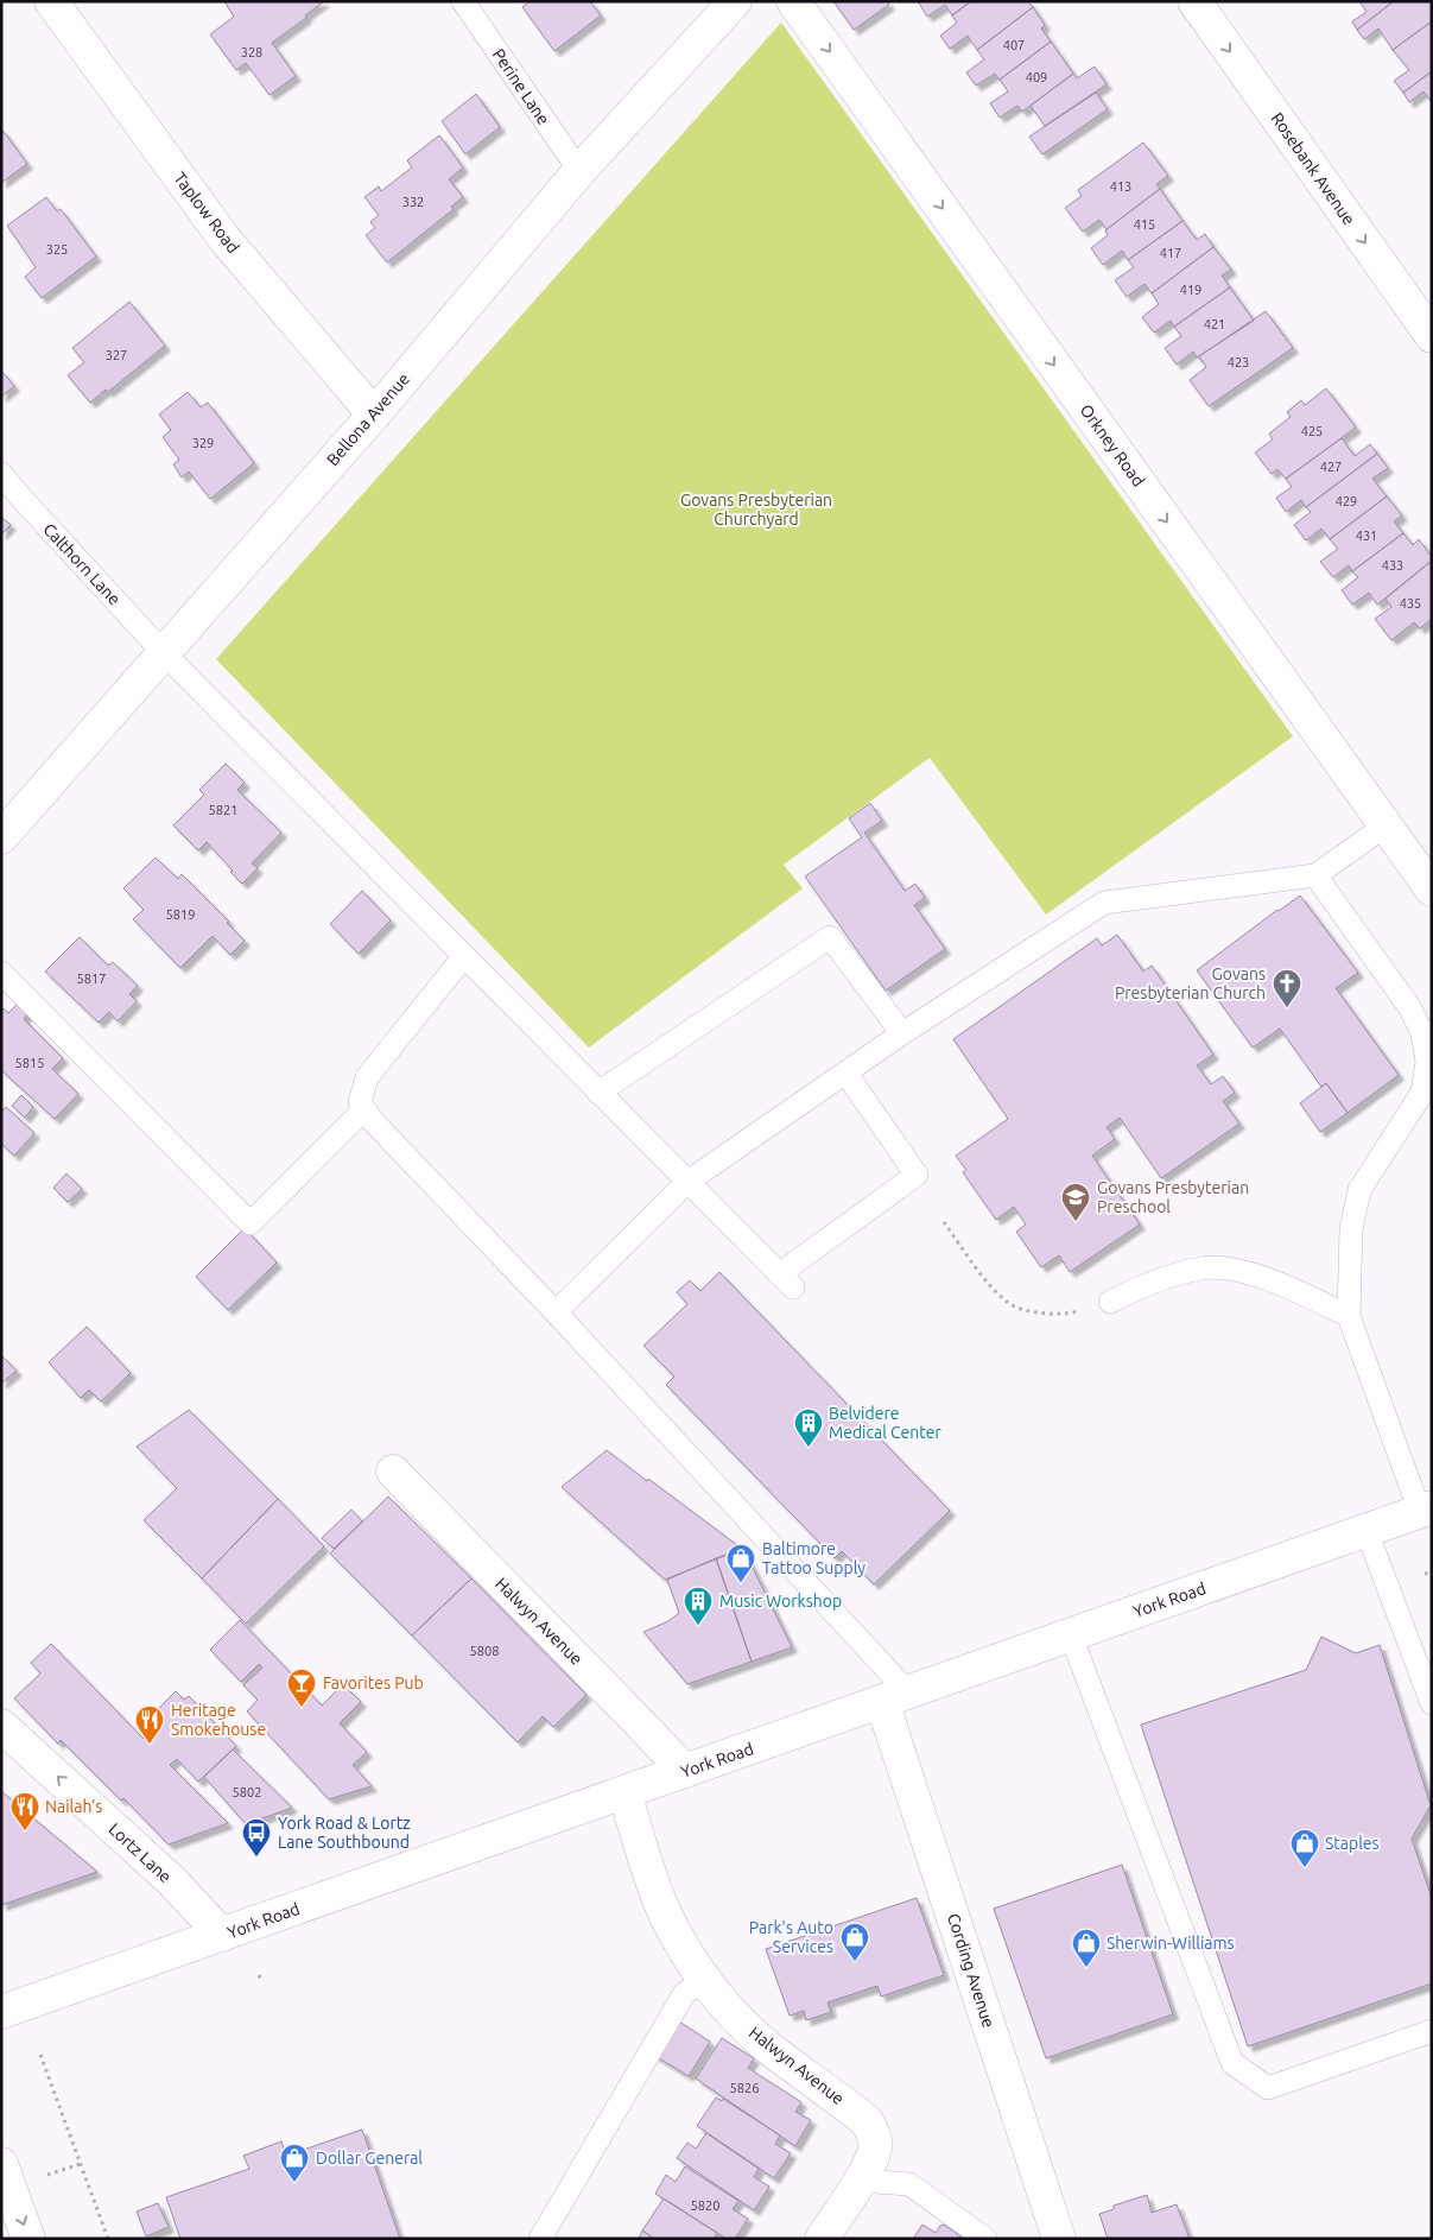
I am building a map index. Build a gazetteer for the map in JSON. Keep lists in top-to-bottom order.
{
  "streets": {
    "street": [
      "Rosebank Avenue",
      "Taplow Road",
      "Bellona Avenue",
      "Orkney Road",
      "York Road",
      "Halwyn Avenue",
      "Lortz Lane",
      "Cording Avenue"
    ],
    "lane": ["Perine Lane", "Calthorn Lane"]
  },
  "crossings": [
    ["Perine Lane", "Bellona Avenue"],
    ["Taplow Road", "Bellona Avenue"],
    ["Bellona Avenue", "Calthorn Lane"],
    ["York Road", "Halwyn Avenue"],
    ["York Road", "Lortz Lane"],
    ["York Road", "Cording Avenue"]
  ],
  "one_way": ["Rosebank Avenue", "Orkney Road", "Lortz Lane"],
  "parks": ["Govans Presbyterian Churchyard"],
  "places": {
    "church": ["Govans Presbyterian Church"],
    "school or university": ["Govans Presbyterian Preschool"],
    "building": ["Belvidere Medical Center", "Music Workshop"],
    "shop": [
      "Baltimore Tattoo Supply",
      "Staples",
      "Park's Auto Services",
      "Sherwin-Williams",
      "Dollar General"
    ],
    "bar": ["Favorites Pub"],
    "restaurant": ["Heritage Smokehouse", "Nailah’s"],
    "bus stop": ["York Road & Lortz Lane Southbound"]
  },
  "house_numbers": [
    "407",
    "328",
    "409",
    "413",
    "332",
    "415",
    "325",
    "417",
    "419",
    "421",
    "327",
    "423",
    "425",
    "329",
    "427",
    "429",
    "431",
    "433",
    "435",
    "5821",
    "5819",
    "5817",
    "5815",
    "5808",
    "5802",
    "5826",
    "5820"
  ]
}
